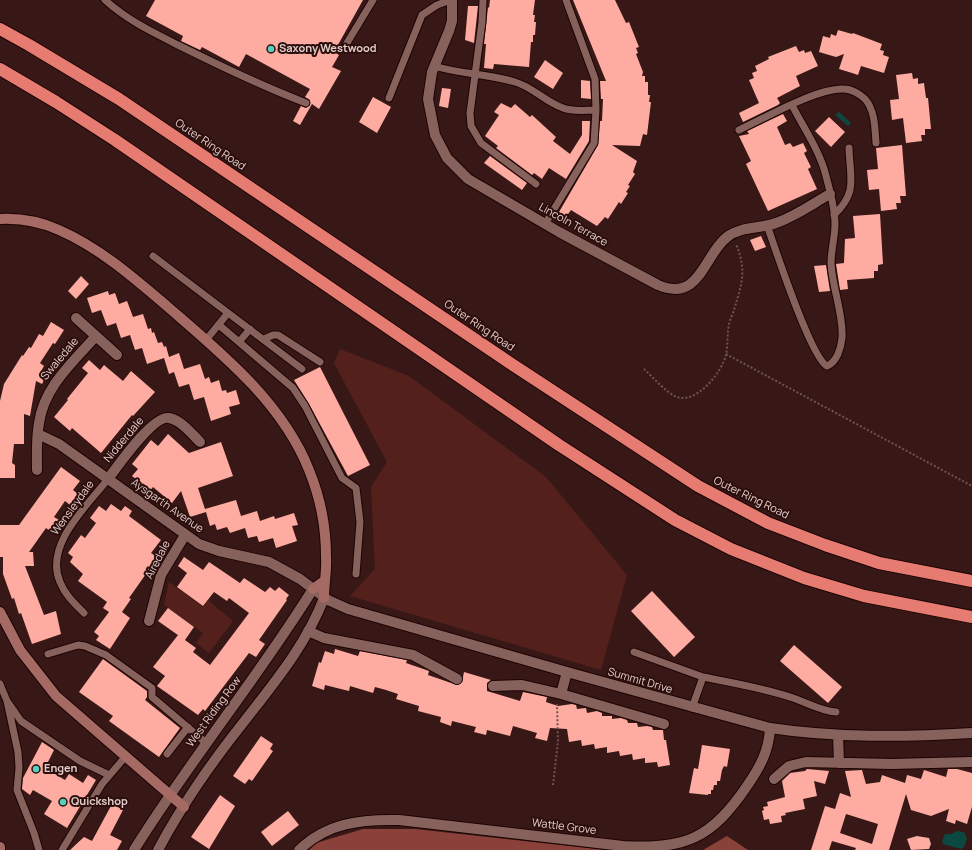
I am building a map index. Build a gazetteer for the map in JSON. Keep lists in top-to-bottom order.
{
  "streets": {
    "highway": ["Outer Ring Road"],
    "street": [
      "Lincoln Terrace",
      "Swaledale",
      "Nidderdale",
      "Aysgarth Avenue",
      "Airedale",
      "Summit Drive",
      "West Riding Row",
      "Wattle Grove"
    ],
    "lane": ["Wensleydale"]
  },
  "crossings": [
    ["Swaledale", "Aysgarth Avenue"],
    ["Nidderdale", "Aysgarth Avenue"],
    ["Nidderdale", "Wensleydale"],
    ["Aysgarth Avenue", "Wensleydale"],
    ["Aysgarth Avenue", "Airedale"],
    ["Aysgarth Avenue", "Summit Drive"],
    ["Aysgarth Avenue", "West Riding Row"],
    ["Summit Drive", "West Riding Row"],
    ["Summit Drive", "Wattle Grove"]
  ],
  "places": ["Saxony Westwood", "Engen", "Quickshop"]
}
